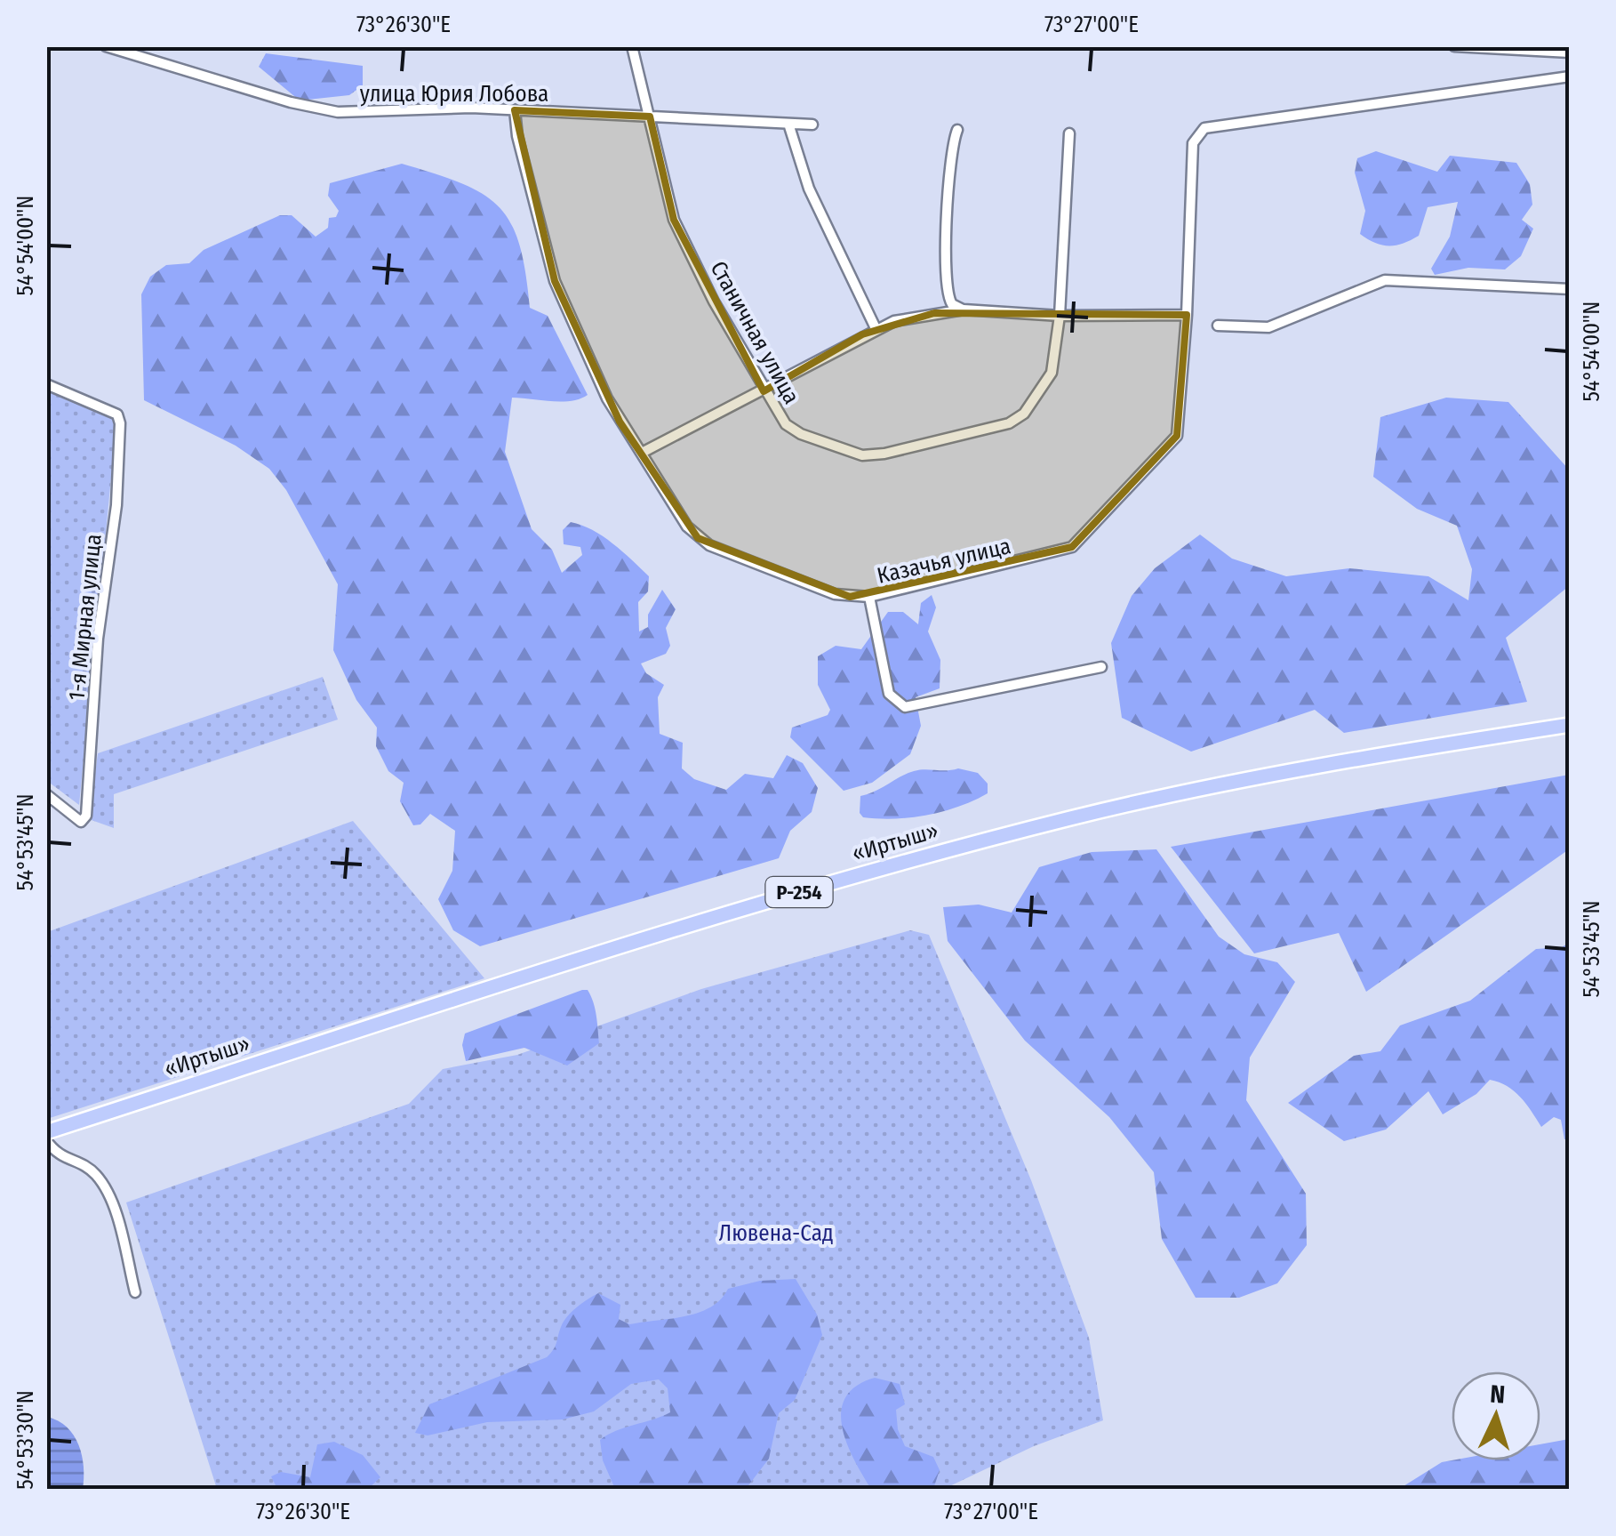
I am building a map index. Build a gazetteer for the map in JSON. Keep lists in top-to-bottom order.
{
  "streets": {
    "highway": ["«Иртыш»", "Р-254"],
    "street": [
      "улица Юрия Лобова",
      "Станичная улица",
      "Казачья улица",
      "1-я Мирная улица"
    ]
  },
  "crossings": [
    ["улица Юрия Лобова", "Станичная улица"],
    ["улица Юрия Лобова", "Казачья улица"]
  ],
  "parks": ["Лювена-Сад"],
  "north": "top",
  "coordinates": [
    "73°26'30\"E",
    "73°27'00\"E",
    "54°54'00\"N",
    "54°53'45\"N",
    "54°53'30\"N"
  ]
}
